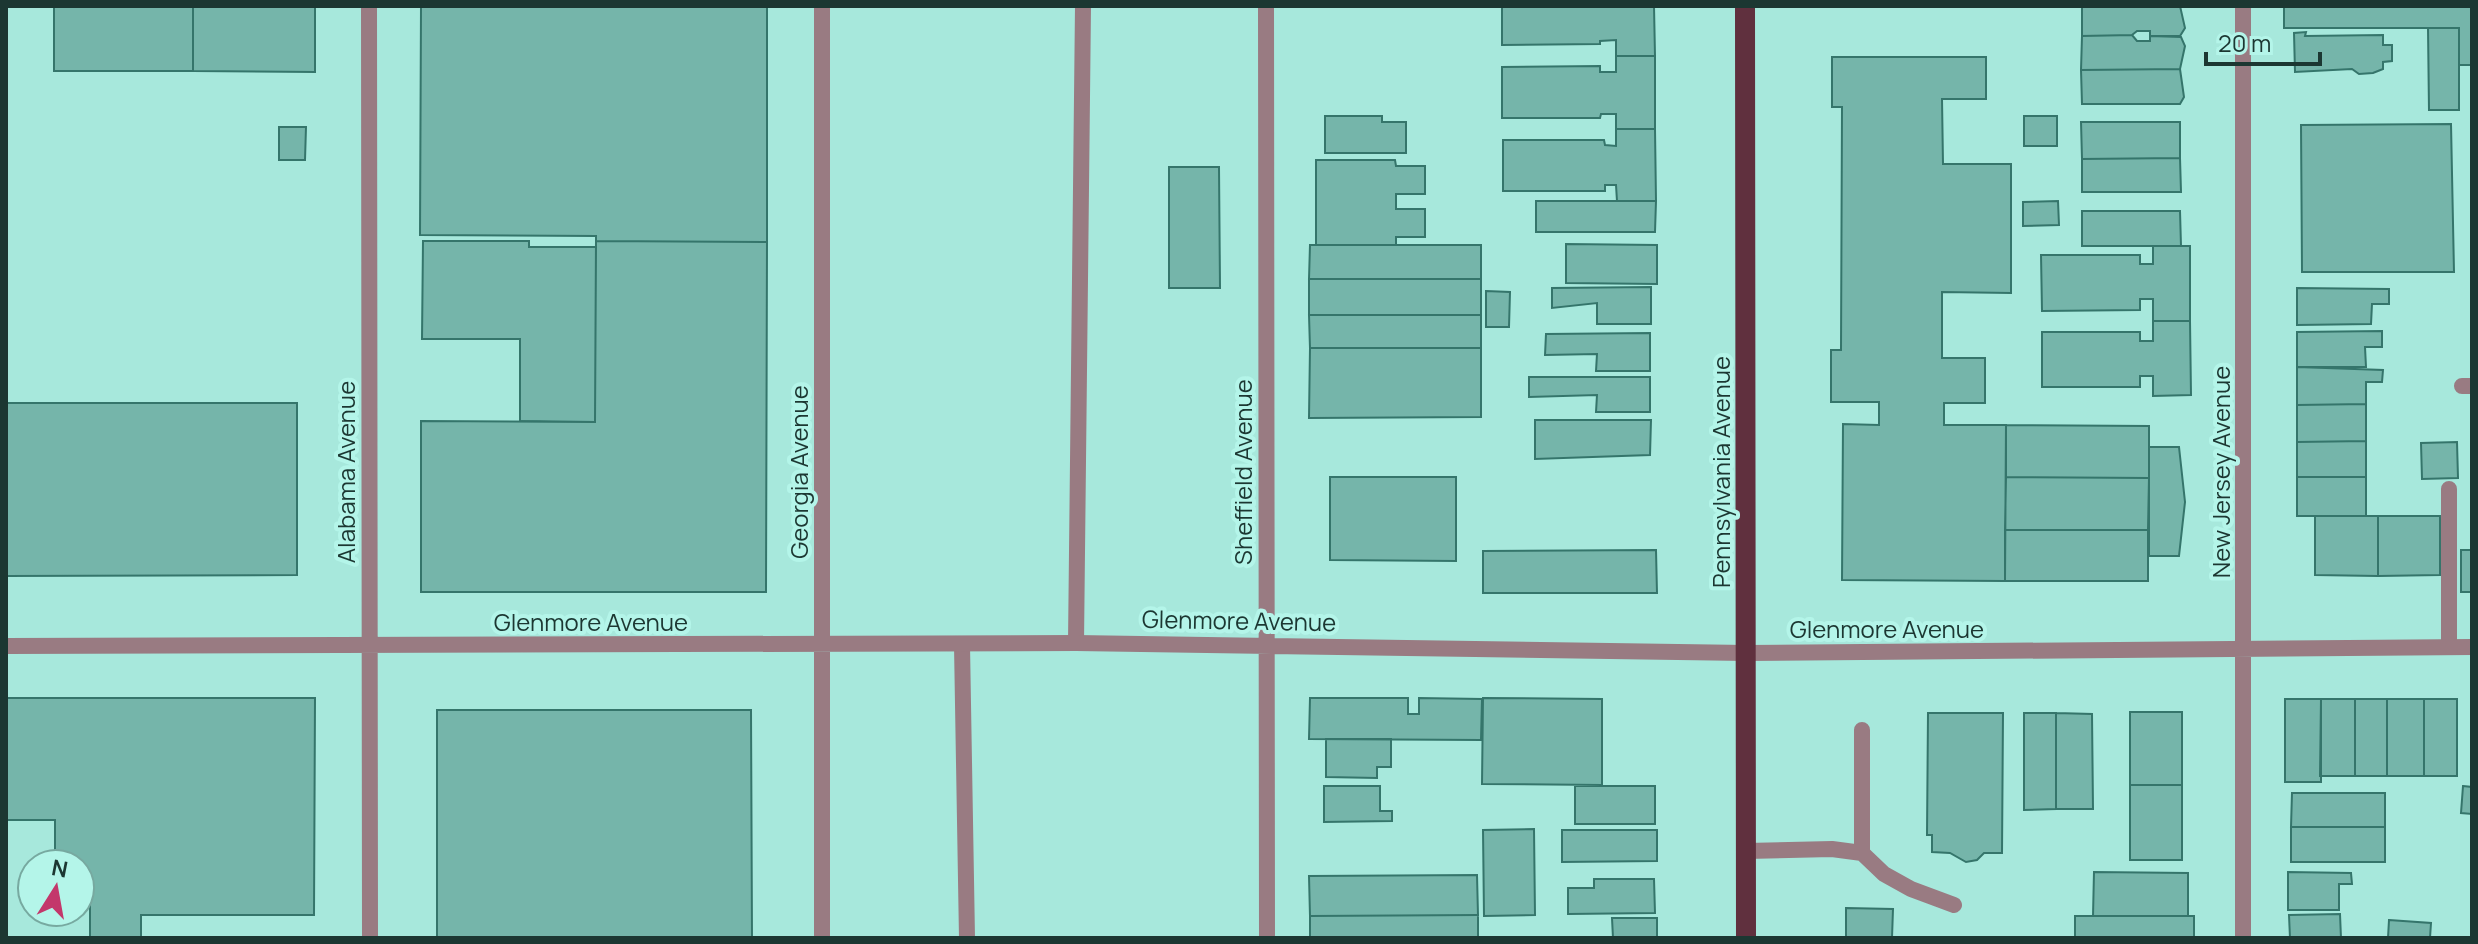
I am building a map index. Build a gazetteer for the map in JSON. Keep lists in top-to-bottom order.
{
  "streets": {
    "main road": ["Pennsylvania Avenue"],
    "street": [
      "Alabama Avenue",
      "Georgia Avenue",
      "Sheffield Avenue",
      "New Jersey Avenue",
      "Glenmore Avenue"
    ]
  },
  "crossings": [
    ["Alabama Avenue", "Glenmore Avenue"],
    ["Georgia Avenue", "Glenmore Avenue"],
    ["Sheffield Avenue", "Glenmore Avenue"],
    ["Pennsylvania Avenue", "Glenmore Avenue"],
    ["New Jersey Avenue", "Glenmore Avenue"]
  ],
  "scale_bar": "20 m",
  "north": "top"
}
